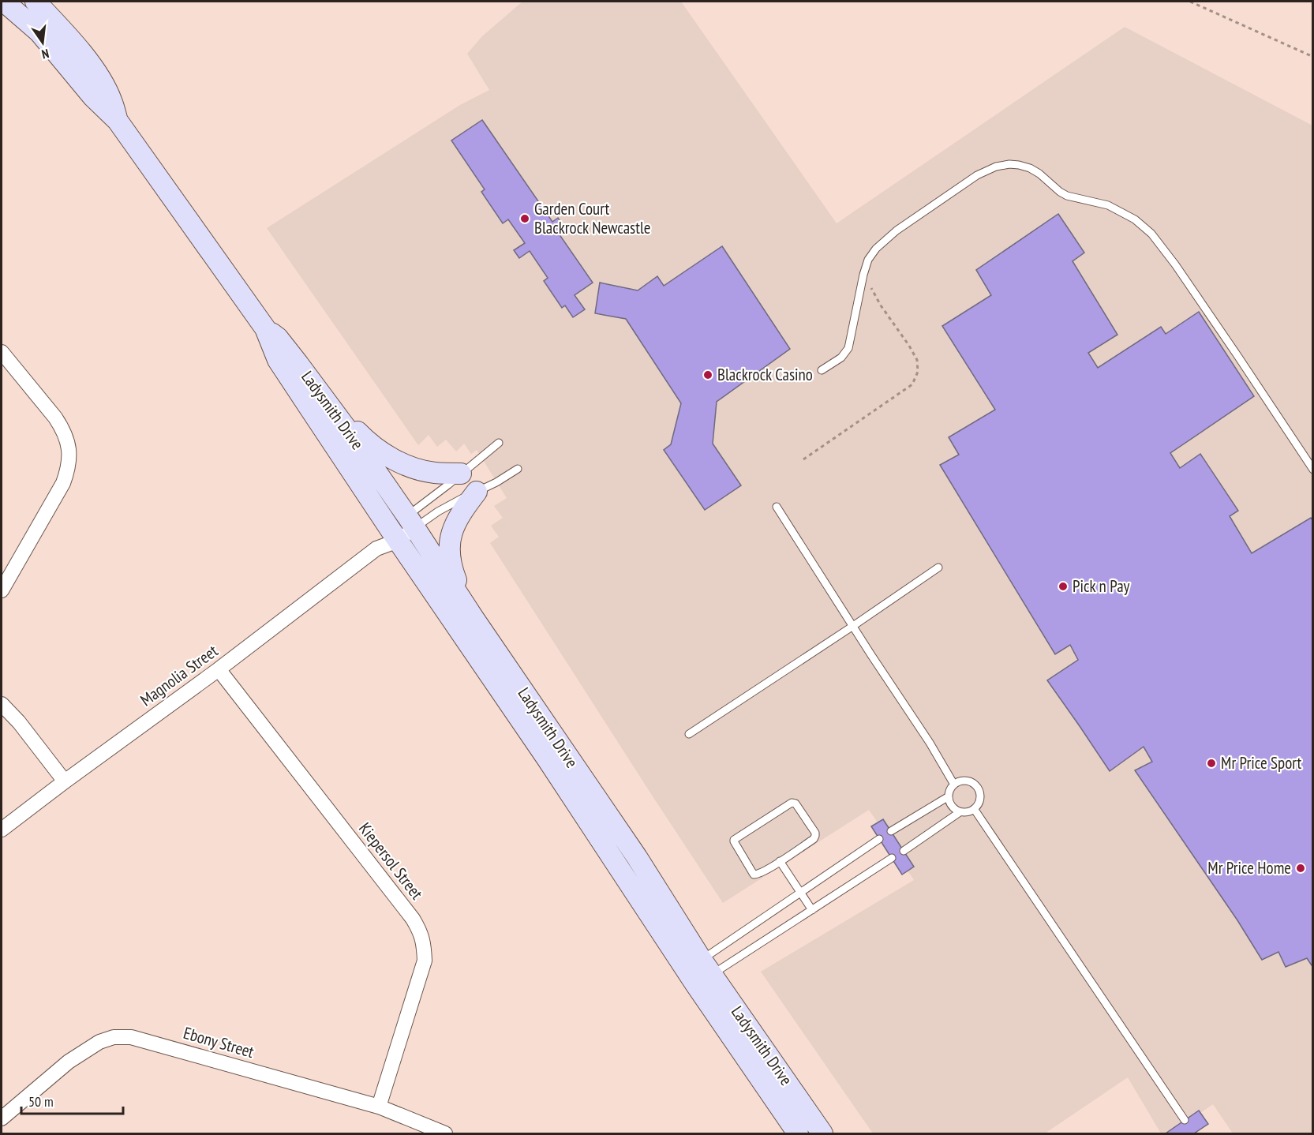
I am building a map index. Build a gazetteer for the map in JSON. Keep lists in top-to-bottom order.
{
  "streets": {
    "street": [
      "Ladysmith Drive",
      "Magnolia Street",
      "Kiepersol Street",
      "Ebony Street"
    ]
  },
  "crossings": [
    ["Ladysmith Drive", "Magnolia Street"],
    ["Magnolia Street", "Kiepersol Street"],
    ["Kiepersol Street", "Ebony Street"]
  ],
  "places": [
    "Garden Court Blackrock Newcastle",
    "Blackrock Casino",
    "Pick n Pay",
    "Mr Price Sport",
    "Mr Price Home"
  ],
  "scale_bar": "50 m",
  "north": "bottom"
}
